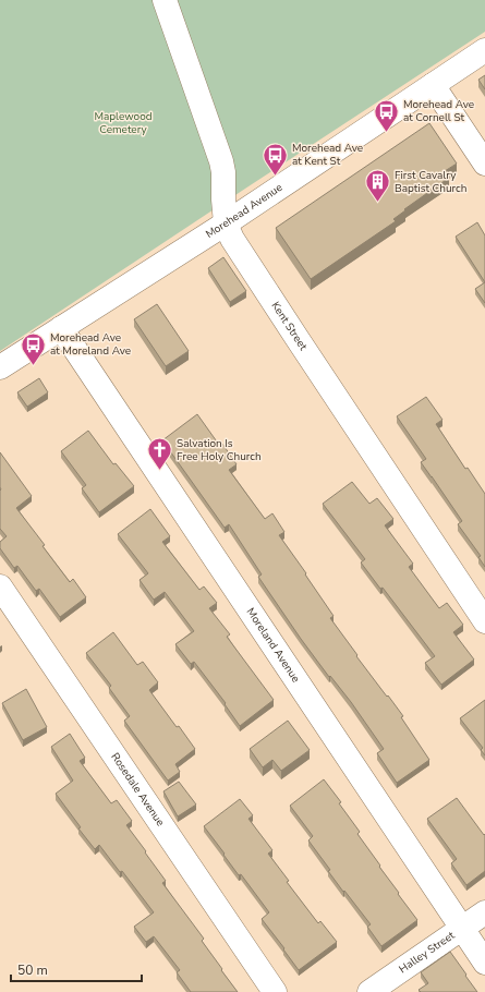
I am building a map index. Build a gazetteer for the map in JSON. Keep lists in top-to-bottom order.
{
  "streets": {
    "street": [
      "Morehead Avenue",
      "Kent Street",
      "Moreland Avenue",
      "Rosedale Avenue",
      "Halley Street"
    ]
  },
  "crossings": [
    ["Morehead Avenue", "Kent Street"],
    ["Morehead Avenue", "Moreland Avenue"],
    ["Moreland Avenue", "Halley Street"]
  ],
  "parks": ["Maplewood Cemetery"],
  "places": {
    "bus stop": ["Morehead Ave at Cornell St", "Morehead Ave at Kent St", "Morehead Ave at Moreland Ave"],
    "building": ["First Cavalry Baptist Church"],
    "church": ["Salvation Is Free Holy Church"]
  },
  "scale_bar": "50 m"
}
